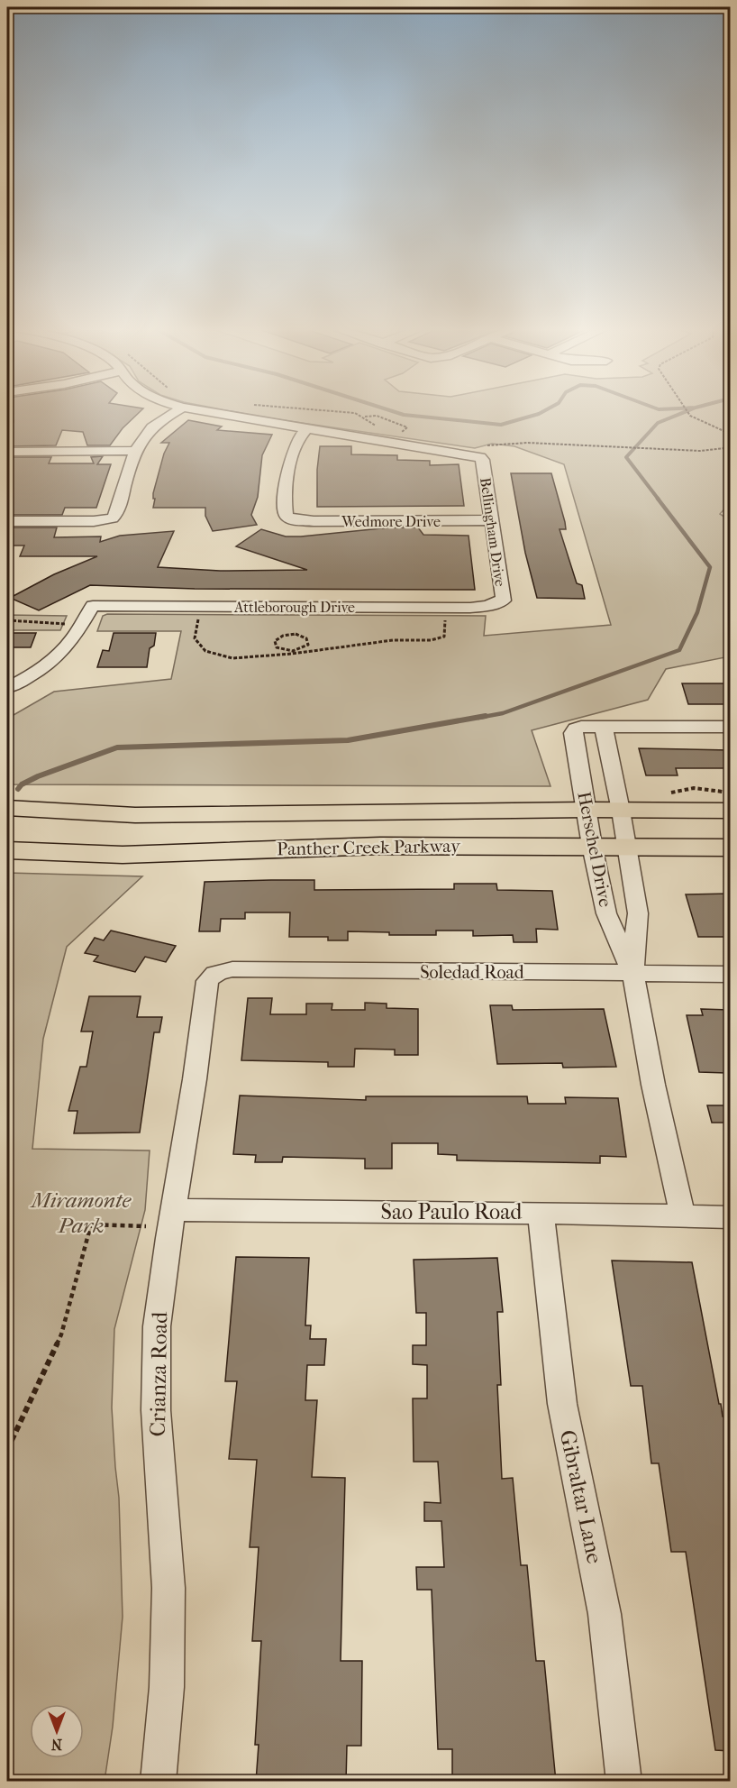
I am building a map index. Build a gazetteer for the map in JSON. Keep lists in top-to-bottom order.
{
  "streets": {
    "main road": ["Panther Creek Parkway"],
    "street": [
      "Wedmore Drive",
      "Bellingham Drive",
      "Attleborough Drive",
      "Herschel Drive",
      "Soledad Road",
      "Sao Paulo Road",
      "Crianza Road",
      "Gibraltar Lane"
    ]
  },
  "crossings": [
    ["Wedmore Drive", "Bellingham Drive"],
    ["Bellingham Drive", "Attleborough Drive"],
    ["Panther Creek Parkway", "Herschel Drive"],
    ["Herschel Drive", "Soledad Road"],
    ["Herschel Drive", "Sao Paulo Road"],
    ["Soledad Road", "Crianza Road"],
    ["Sao Paulo Road", "Crianza Road"],
    ["Sao Paulo Road", "Gibraltar Lane"]
  ],
  "parks": ["Miramonte Park"],
  "north": "bottom"
}
